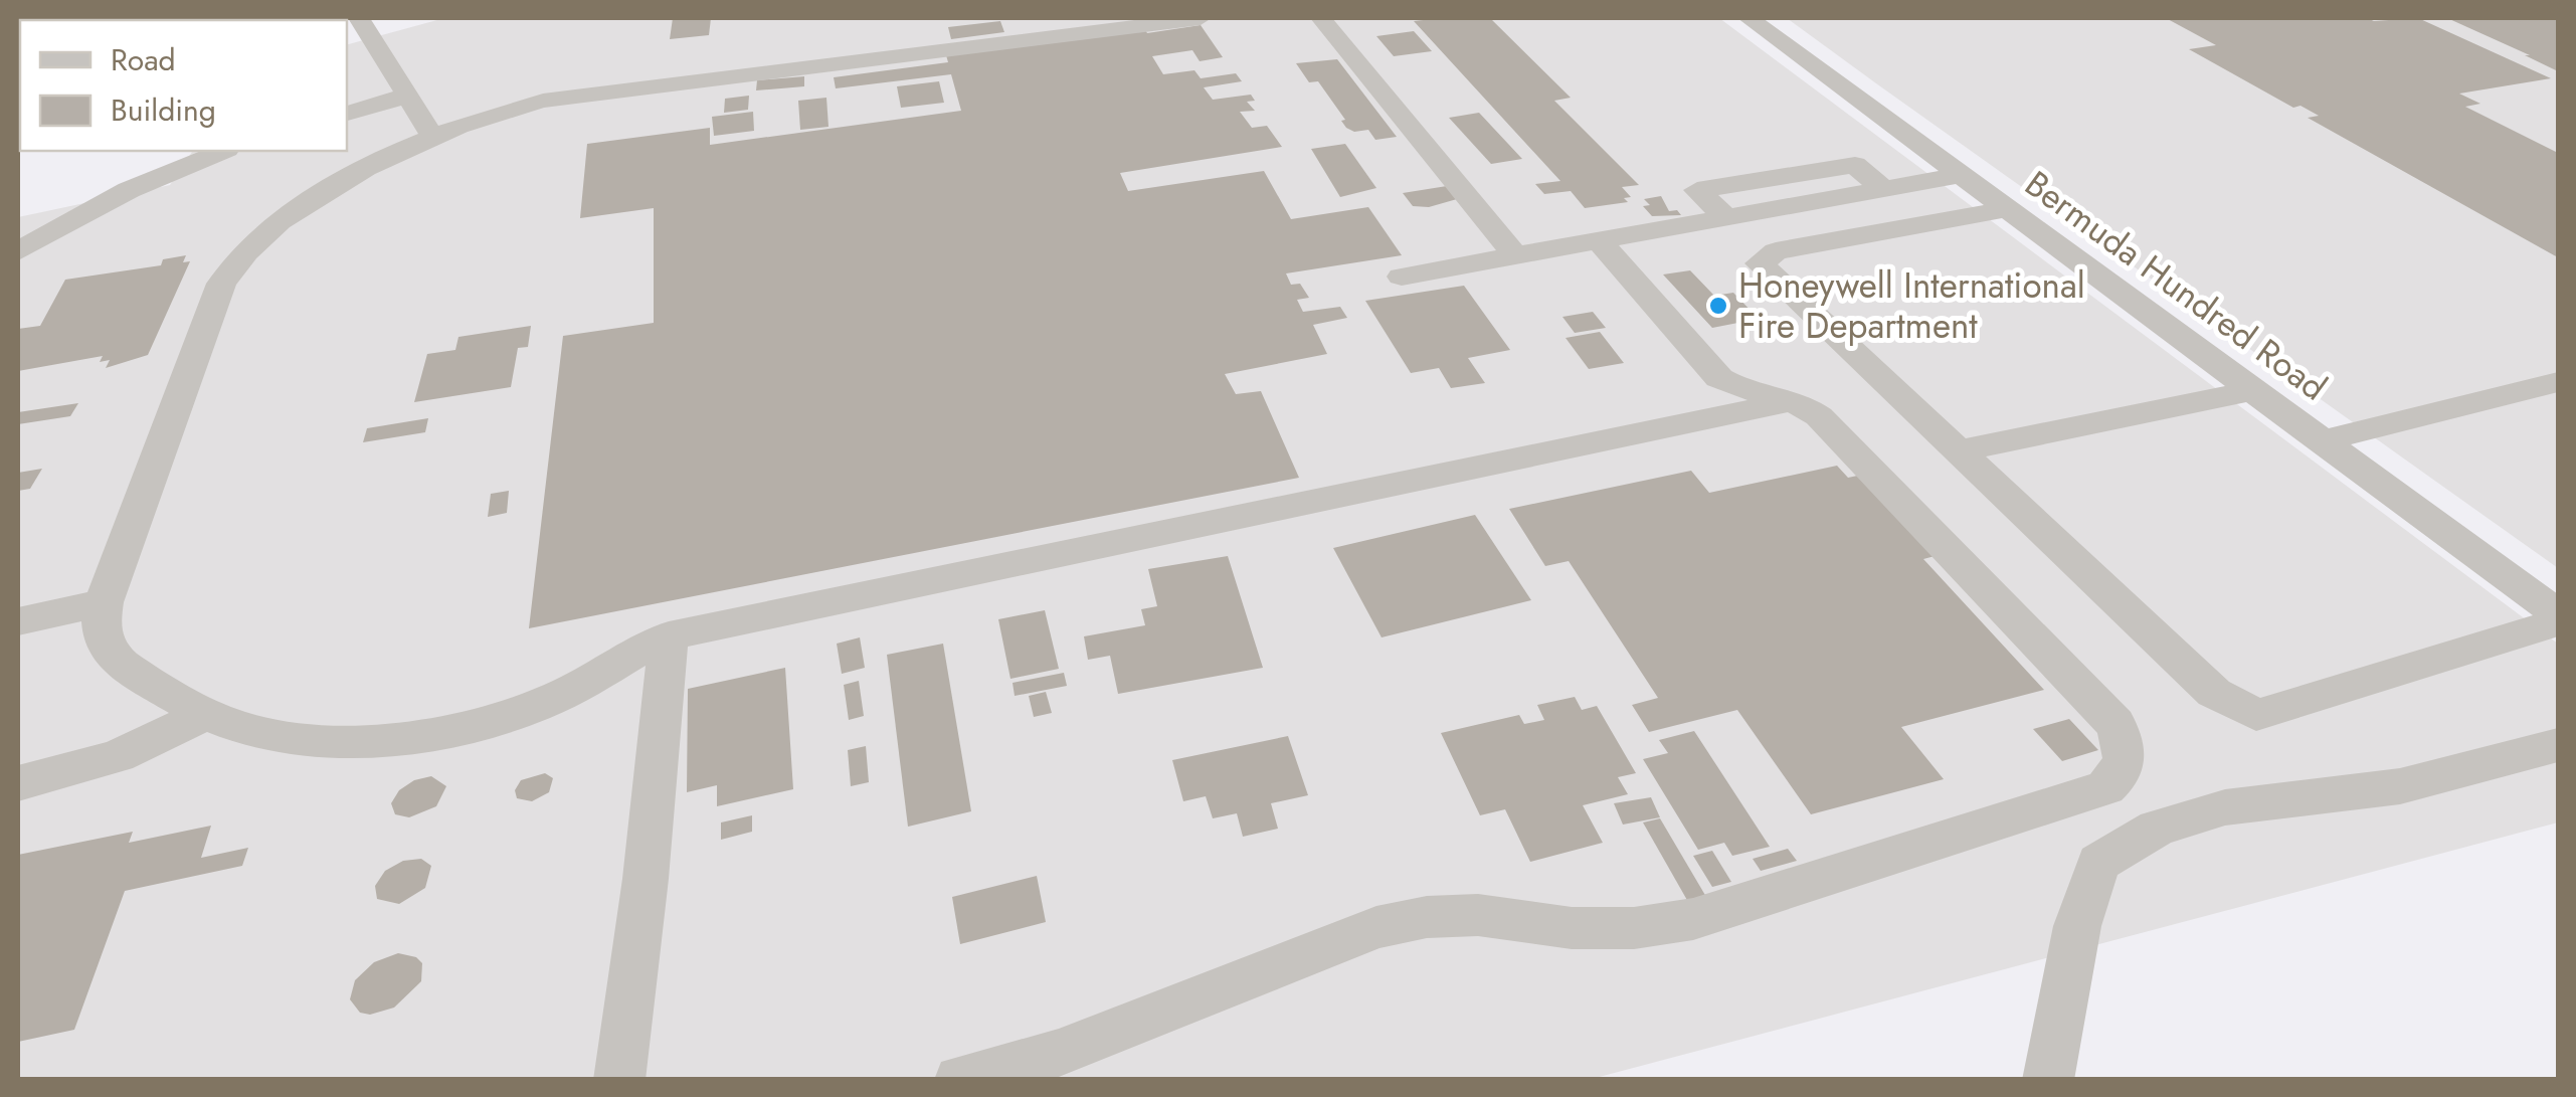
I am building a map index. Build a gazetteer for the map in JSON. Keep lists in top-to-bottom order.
{
  "streets": {
    "street": ["Bermuda Hundred Road"]
  },
  "places": ["Honeywell International Fire Department"],
  "legend": ["Road", "Building"]
}
